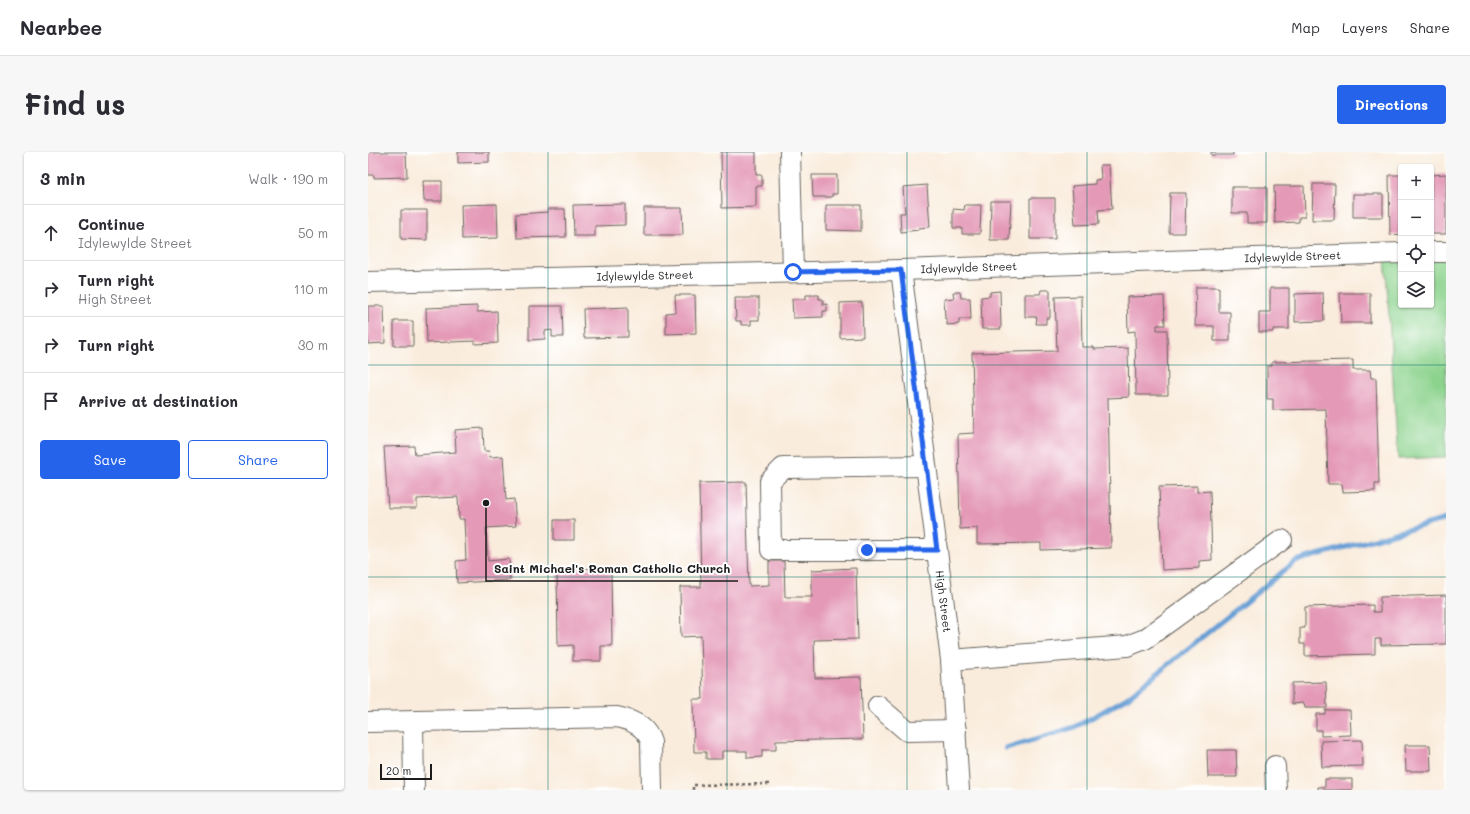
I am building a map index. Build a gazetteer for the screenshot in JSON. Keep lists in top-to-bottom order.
{
  "streets": {
    "street": ["Idylewylde Street", "High Street"]
  },
  "crossings": [
    ["Idylewylde Street", "High Street"]
  ],
  "places": ["Saint Michael's Roman Catholic Church"],
  "scale_bar": "20 m",
  "page": {
    "header": "Nearbee",
    "nav": ["Map", "Layers", "Share"],
    "buttons": [
      "Directions",
      ["Save", "Share"]
    ],
    "title": "Find us",
    "heading": ["3 min", "Walk · 190 m"],
    "map_buttons": ["+", "−"],
    "list": [
      ["Continue", "Idylewylde Street", "50 m"],
      ["Turn right", "High Street", "110 m"],
      ["Turn right", "30 m"],
      "Arrive at destination"
    ],
    "scale": "20 m"
  }
}
